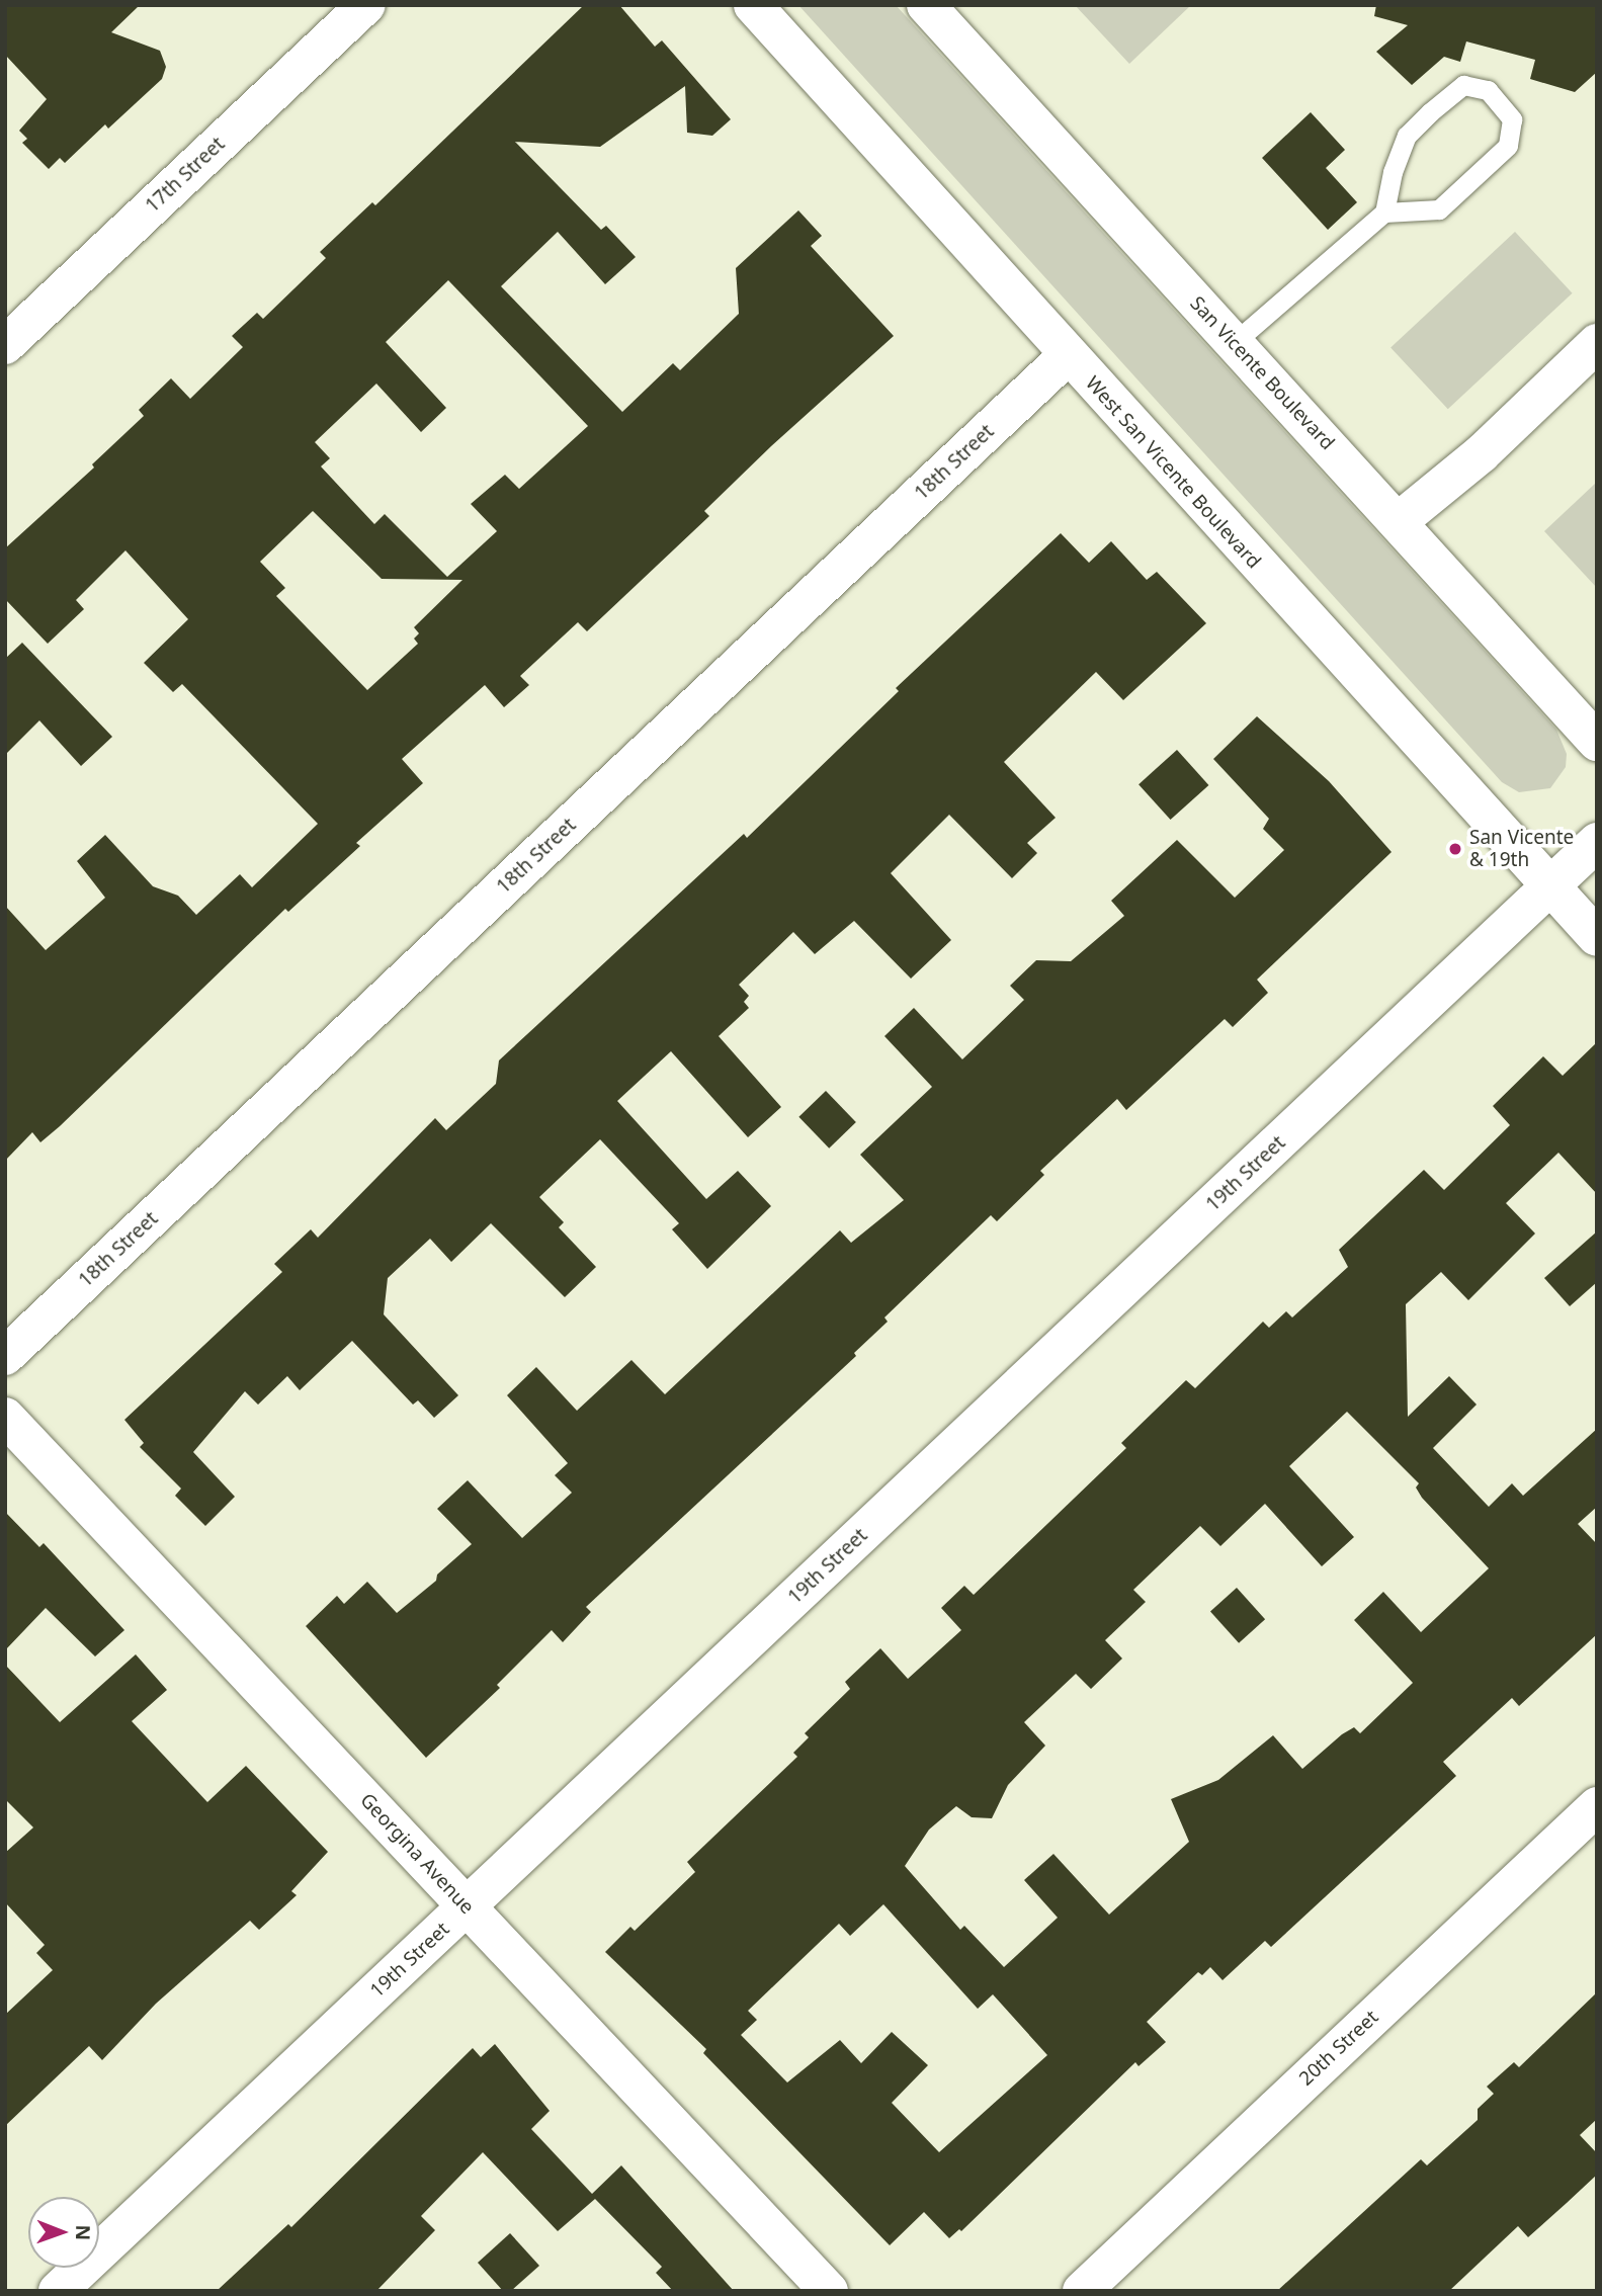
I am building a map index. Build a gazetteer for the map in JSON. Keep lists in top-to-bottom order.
{
  "streets": {
    "street": [
      "17th Street",
      "San Vicente Boulevard",
      "18th Street",
      "West San Vicente Boulevard",
      "19th Street",
      "Georgina Avenue",
      "20th Street"
    ]
  },
  "crossings": [
    ["18th Street", "West San Vicente Boulevard"],
    ["West San Vicente Boulevard", "19th Street"],
    ["19th Street", "Georgina Avenue"]
  ],
  "places": ["San Vicente & 19th"],
  "north": "right"
}
